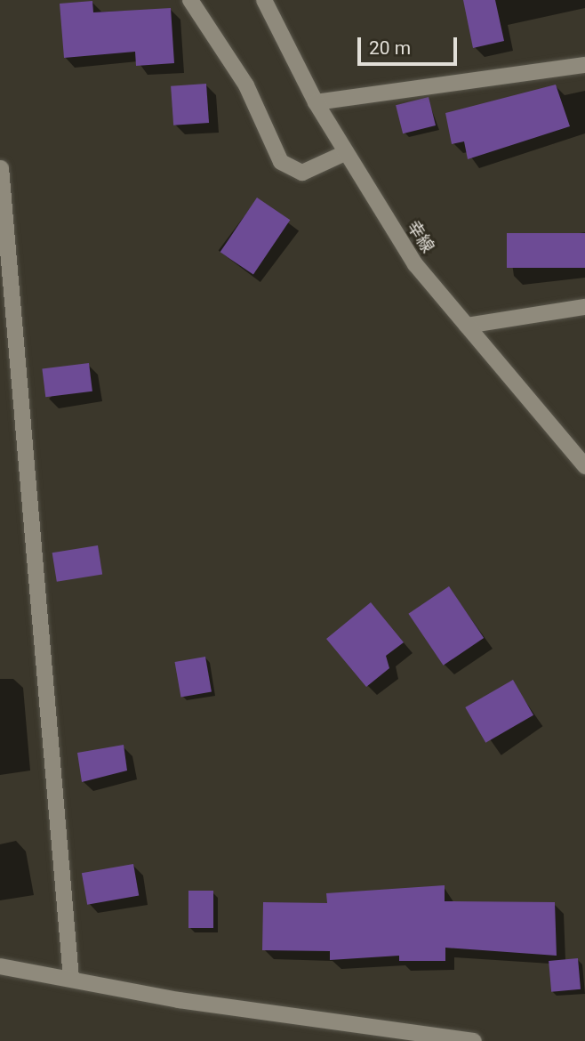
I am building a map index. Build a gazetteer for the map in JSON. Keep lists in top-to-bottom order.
{
  "streets": {
    "street": ["幸線"]
  },
  "scale_bar": "20 m"
}
